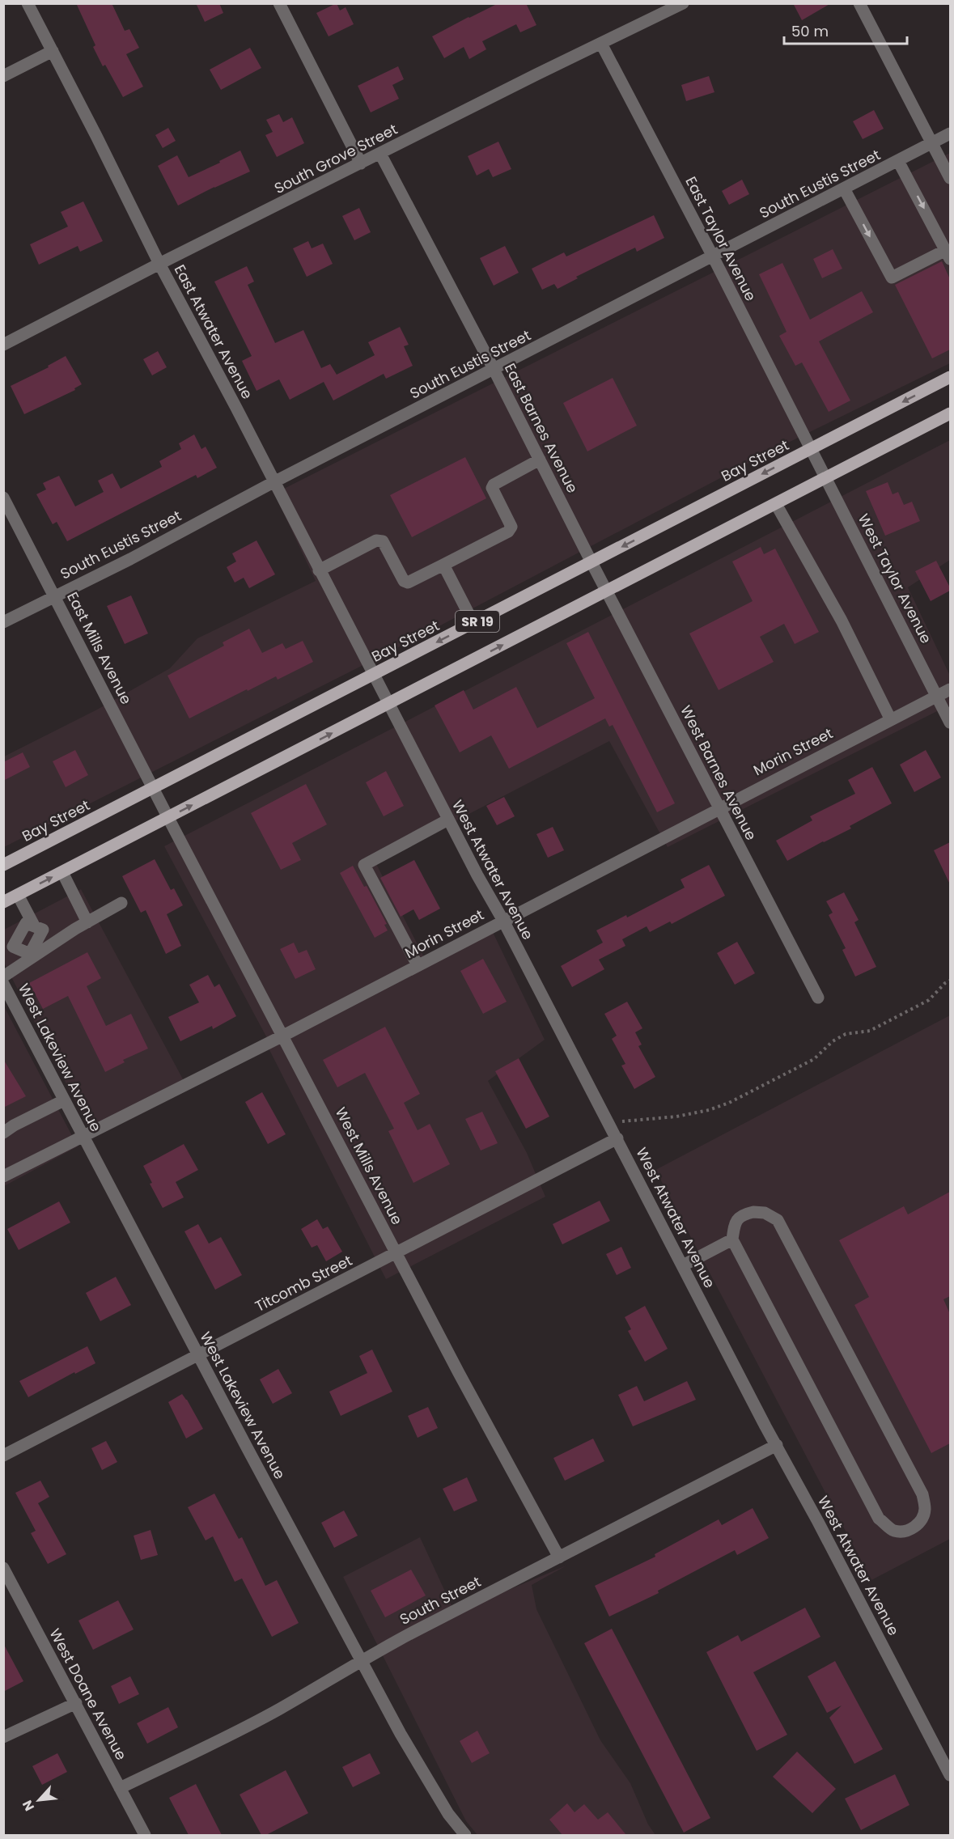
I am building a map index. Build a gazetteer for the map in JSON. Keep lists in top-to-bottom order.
{
  "streets": {
    "main road": ["Bay Street", "SR 19"],
    "street": [
      "South Grove Street",
      "South Eustis Street",
      "East Taylor Avenue",
      "East Atwater Avenue",
      "East Barnes Avenue",
      "West Taylor Avenue",
      "East Mills Avenue",
      "Morin Street",
      "West Barnes Avenue",
      "West Atwater Avenue",
      "West Lakeview Avenue",
      "West Mills Avenue",
      "Titcomb Street",
      "South Street",
      "West Doane Avenue"
    ]
  },
  "crossings": [
    ["South Grove Street", "East Taylor Avenue"],
    ["South Grove Street", "East Atwater Avenue"],
    ["South Grove Street", "East Barnes Avenue"],
    ["South Eustis Street", "East Taylor Avenue"],
    ["South Eustis Street", "East Atwater Avenue"],
    ["South Eustis Street", "East Barnes Avenue"],
    ["South Eustis Street", "East Mills Avenue"],
    ["East Taylor Avenue", "Bay Street"],
    ["East Taylor Avenue", "West Taylor Avenue"],
    ["East Atwater Avenue", "Bay Street"],
    ["East Atwater Avenue", "West Atwater Avenue"],
    ["East Barnes Avenue", "Bay Street"],
    ["East Barnes Avenue", "West Barnes Avenue"],
    ["Bay Street", "West Taylor Avenue"],
    ["Bay Street", "East Mills Avenue"],
    ["Bay Street", "West Barnes Avenue"],
    ["Bay Street", "West Atwater Avenue"],
    ["Bay Street", "West Mills Avenue"],
    ["West Taylor Avenue", "SR 19"],
    ["West Taylor Avenue", "Morin Street"],
    ["SR 19", "West Barnes Avenue"],
    ["SR 19", "West Atwater Avenue"],
    ["SR 19", "West Mills Avenue"],
    ["East Mills Avenue", "West Mills Avenue"],
    ["Morin Street", "West Barnes Avenue"],
    ["Morin Street", "West Atwater Avenue"],
    ["Morin Street", "West Lakeview Avenue"],
    ["Morin Street", "West Mills Avenue"],
    ["West Atwater Avenue", "Titcomb Street"],
    ["West Atwater Avenue", "South Street"],
    ["West Lakeview Avenue", "Titcomb Street"],
    ["West Lakeview Avenue", "South Street"],
    ["West Mills Avenue", "Titcomb Street"],
    ["West Mills Avenue", "South Street"],
    ["South Street", "West Doane Avenue"]
  ],
  "scale_bar": "50 m",
  "north": "bottom left"
}
